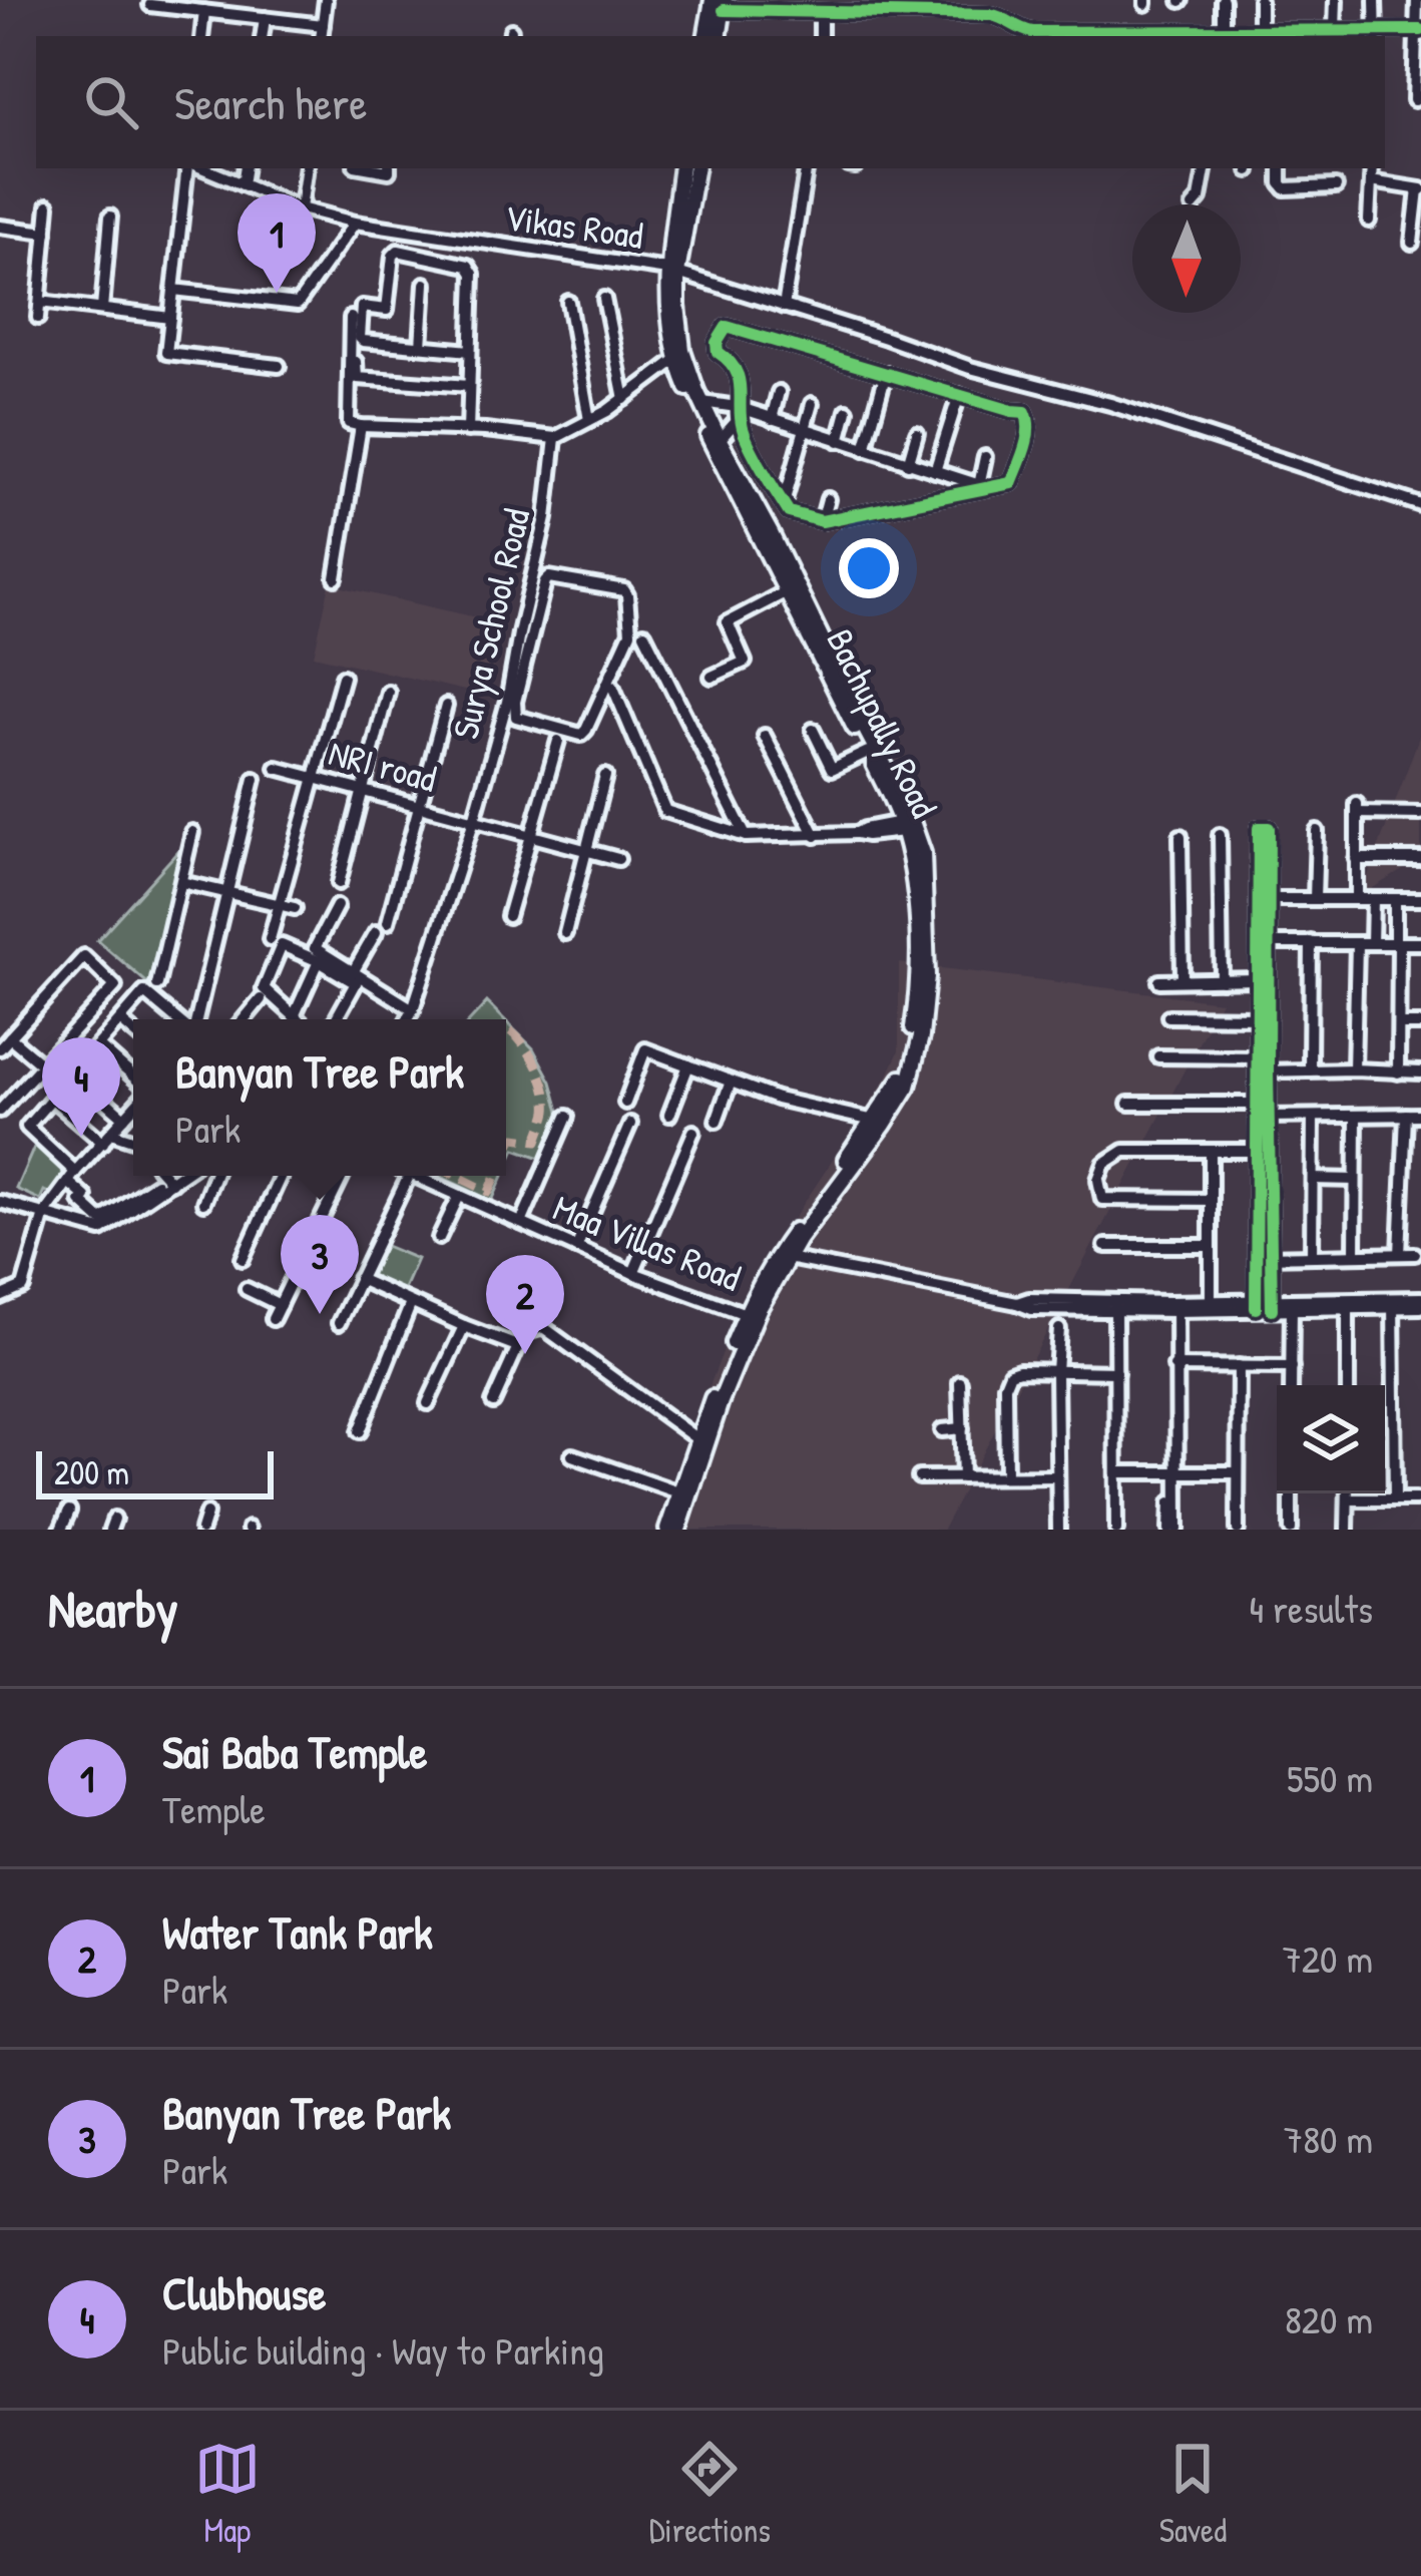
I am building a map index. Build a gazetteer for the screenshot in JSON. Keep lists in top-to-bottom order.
{
  "streets": {
    "main road": ["Bachupally Road"],
    "street": [
      "Vikas Road",
      "Surya School Road",
      "NRI road",
      "Maa Villas Road"
    ]
  },
  "crossings": [
    ["Vikas Road", "Bachupally Road"],
    ["Surya School Road", "NRI road"],
    ["Bachupally Road", "Maa Villas Road"]
  ],
  "scale_bar": "200 m",
  "north": "bottom",
  "page": {
    "search": "Search here",
    "pins": [
      "1",
      "4",
      "3",
      "2"
    ],
    "popup": ["Banyan Tree Park", "Park"],
    "scale": "200 m",
    "heading": ["Nearby", "4 results"],
    "list": [
      {
        "mark": "1",
        "name": "Sai Baba Temple",
        "note": "Temple",
        "value": "550 m"
      },
      {
        "mark": "2",
        "name": "Water Tank Park",
        "note": "Park",
        "value": "720 m"
      },
      {
        "mark": "3",
        "name": "Banyan Tree Park",
        "note": "Park",
        "value": "780 m"
      },
      {
        "mark": "4",
        "name": "Clubhouse",
        "note": "Public building · Way to Parking",
        "value": "820 m"
      }
    ],
    "nav": ["Map", "Directions", "Saved"]
  }
}
